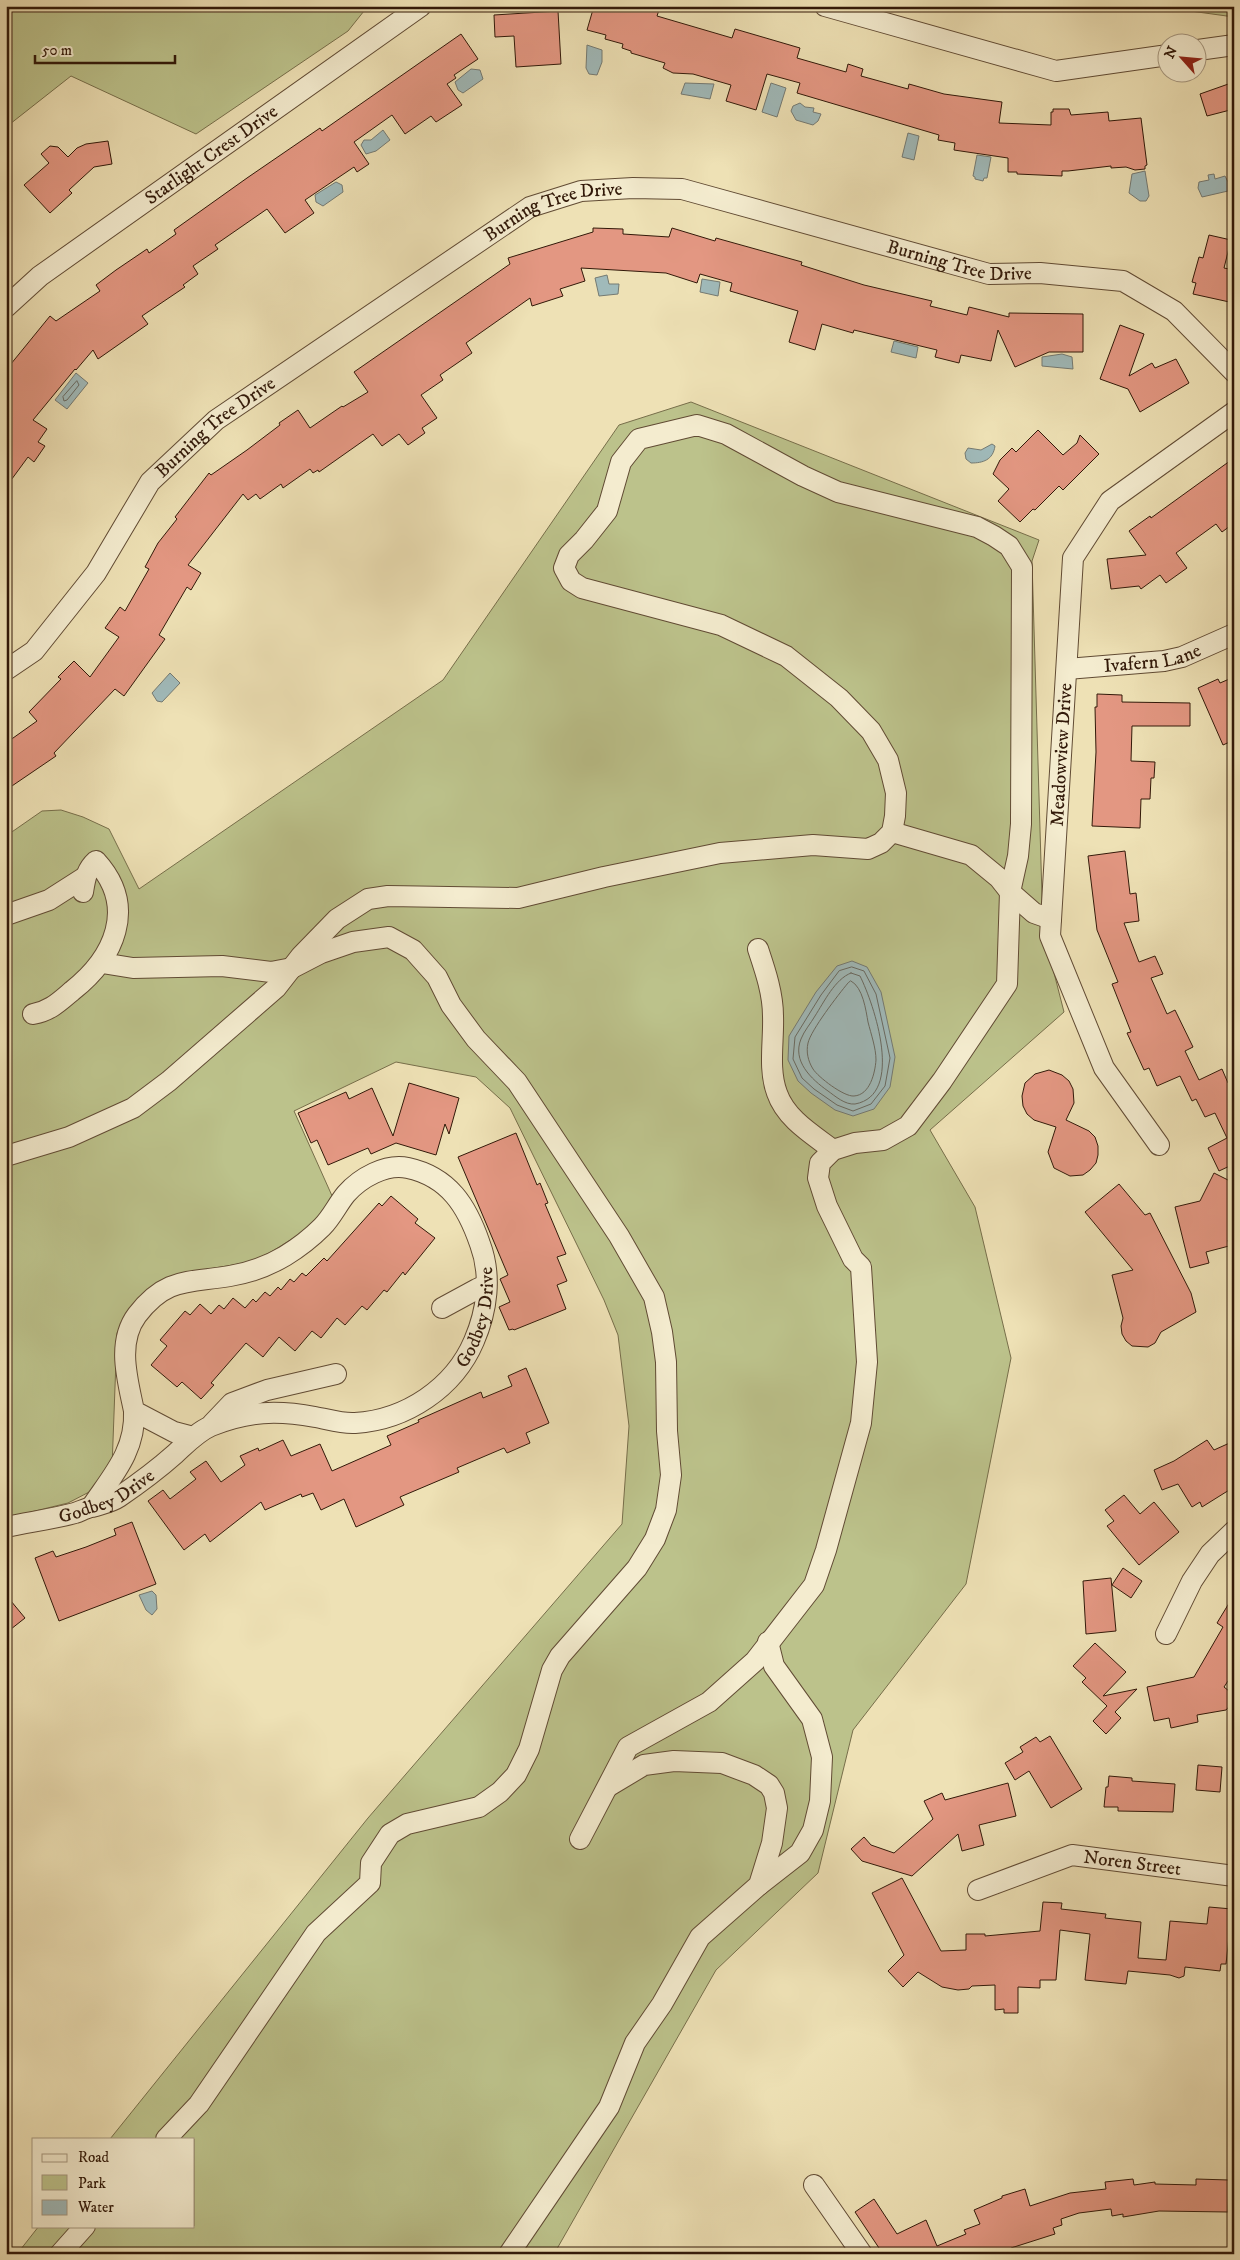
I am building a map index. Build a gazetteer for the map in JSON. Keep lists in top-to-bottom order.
{
  "streets": {
    "street": [
      "Starlight Crest Drive",
      "Burning Tree Drive",
      "Ivafern Lane",
      "Meadowview Drive",
      "Godbey Drive",
      "Noren Street"
    ]
  },
  "crossings": [
    ["Ivafern Lane", "Meadowview Drive"]
  ],
  "legend": ["Road", "Park", "Water"],
  "scale_bar": "50 m",
  "north": "top left"
}
